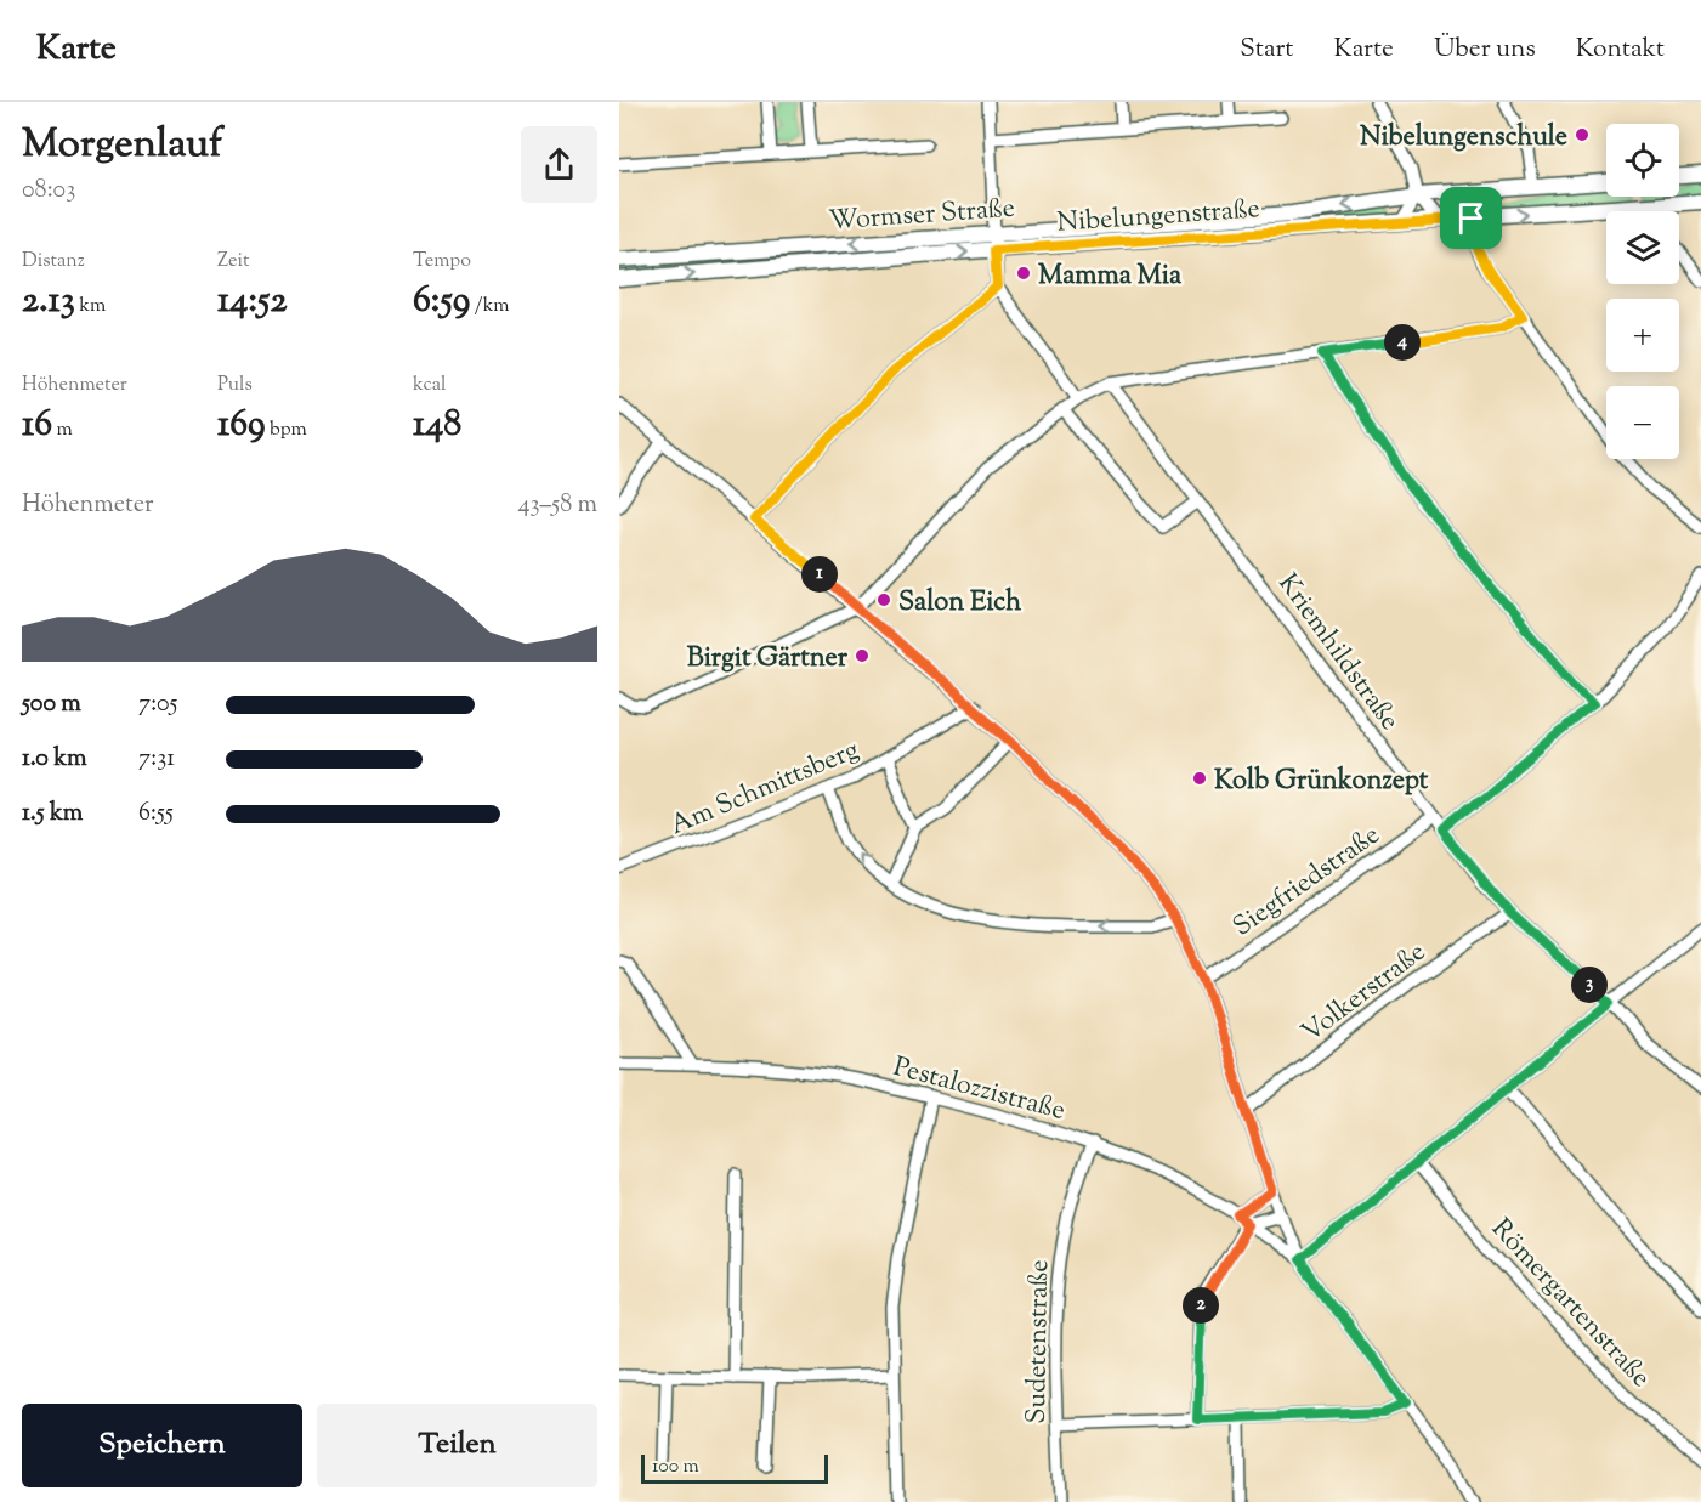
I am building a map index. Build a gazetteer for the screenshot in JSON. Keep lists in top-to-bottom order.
{
  "streets": {
    "street": [
      "Wormser Straße",
      "Nibelungenstraße",
      "Kriemhildstraße",
      "Am Schmittsberg",
      "Siegfriedstraße",
      "Volkerstraße",
      "Pestalozzistraße",
      "Römergartenstraße",
      "Sudetenstraße"
    ]
  },
  "crossings": [
    ["Kriemhildstraße", "Siegfriedstraße"],
    ["Kriemhildstraße", "Volkerstraße"],
    ["Pestalozzistraße", "Sudetenstraße"]
  ],
  "places": [
    "Nibelungenschule",
    "Mamma Mia",
    "Salon Eich",
    "Birgit Gärtner",
    "Kolb Grünkonzept"
  ],
  "scale_bar": "100 m",
  "page": {
    "header": "Karte",
    "nav": [
      "Start",
      "Karte",
      "Über uns",
      "Kontakt"
    ],
    "heading": ["Morgenlauf", "08:03"],
    "map_buttons": ["+", "−"],
    "stats": [
      ["Distanz", "2.13 km"],
      ["Zeit", "14:52"],
      ["Tempo", "6:59 /km"],
      ["Höhenmeter", "16 m"],
      ["Puls", "169 bpm"],
      ["kcal", "148"]
    ],
    "pins": [
      "4",
      "1",
      "3",
      "2"
    ],
    "chart": ["Höhenmeter", "43–58 m"],
    "list": [
      {
        "name": "500 m",
        "note": "7:05"
      },
      {
        "name": "1.0 km",
        "note": "7:31"
      },
      {
        "name": "1.5 km",
        "note": "6:55"
      }
    ],
    "buttons": ["Speichern", "Teilen"],
    "scale": "100 m"
  }
}
